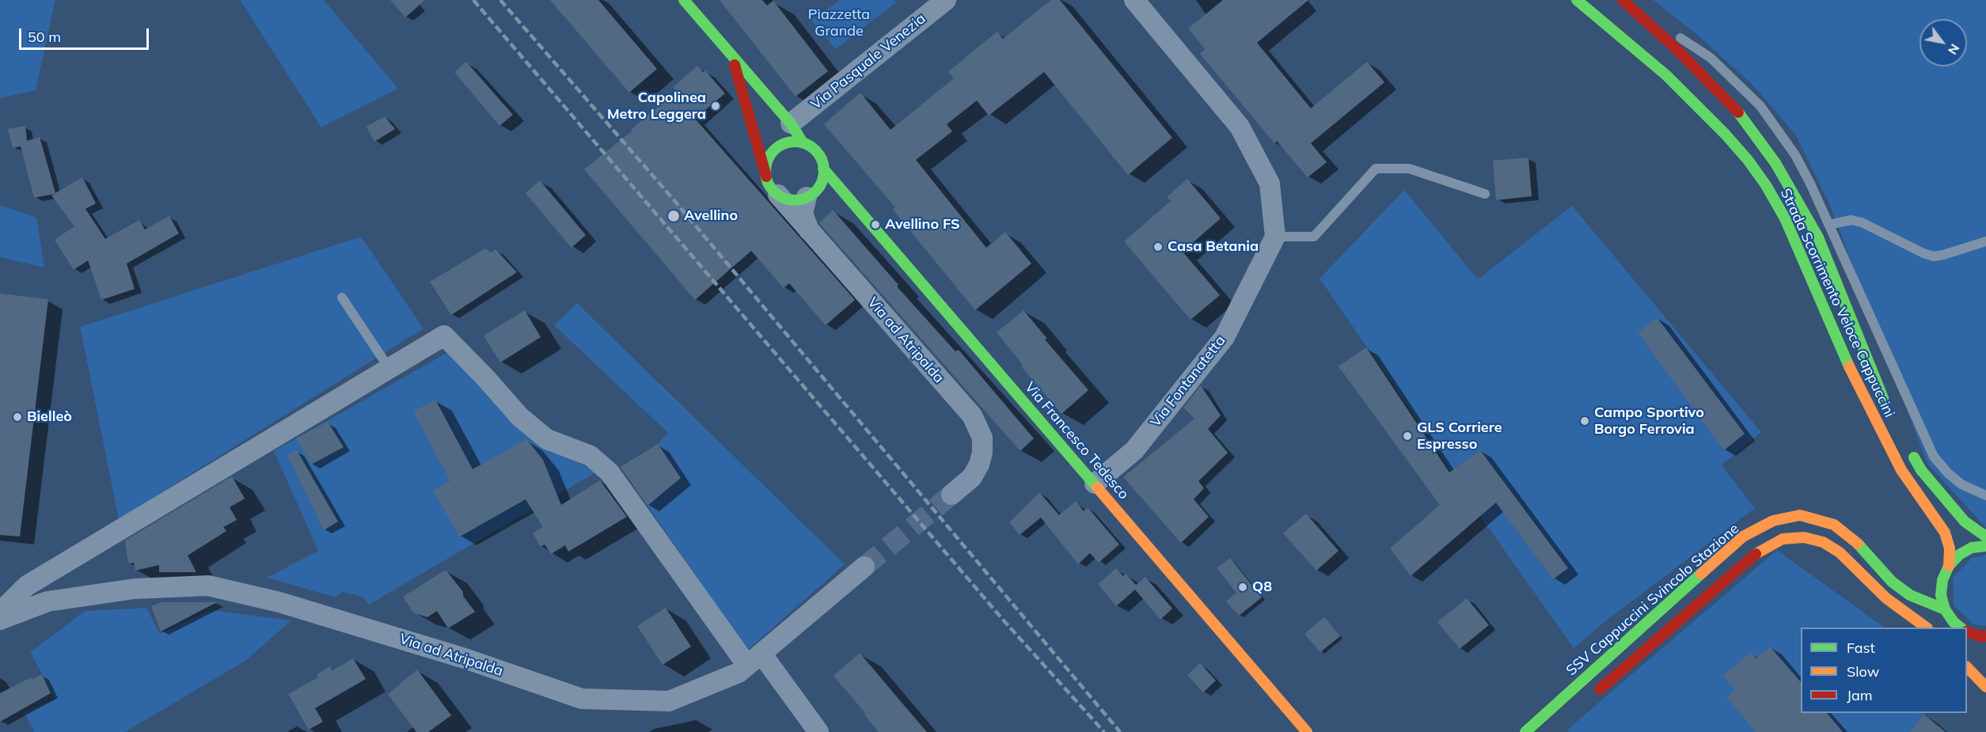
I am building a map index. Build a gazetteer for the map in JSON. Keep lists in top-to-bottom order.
{
  "streets": {
    "street": [
      "Via Pasquale Venezia",
      "Strada Scorrimento Veloce Cappuccini",
      "Via ad Atripalda",
      "Via Fontanatetta",
      "Via Francesco Tedesco",
      "SSV Cappuccini Svincolo Stazione"
    ]
  },
  "crossings": [
    ["Via ad Atripalda", "Via Francesco Tedesco"],
    ["Via Fontanatetta", "Via Francesco Tedesco"]
  ],
  "parks": ["Piazzetta Grande"],
  "places": [
    "Capolinea Metro Leggera",
    "Avellino",
    "Avellino FS",
    "Casa Betania",
    "Bielleò",
    "Campo Sportivo Borgo Ferrovia",
    "GLS Corriere Espresso",
    "Q8"
  ],
  "legend": ["Fast", "Slow", "Jam"],
  "scale_bar": "50 m",
  "north": "bottom right"
}
